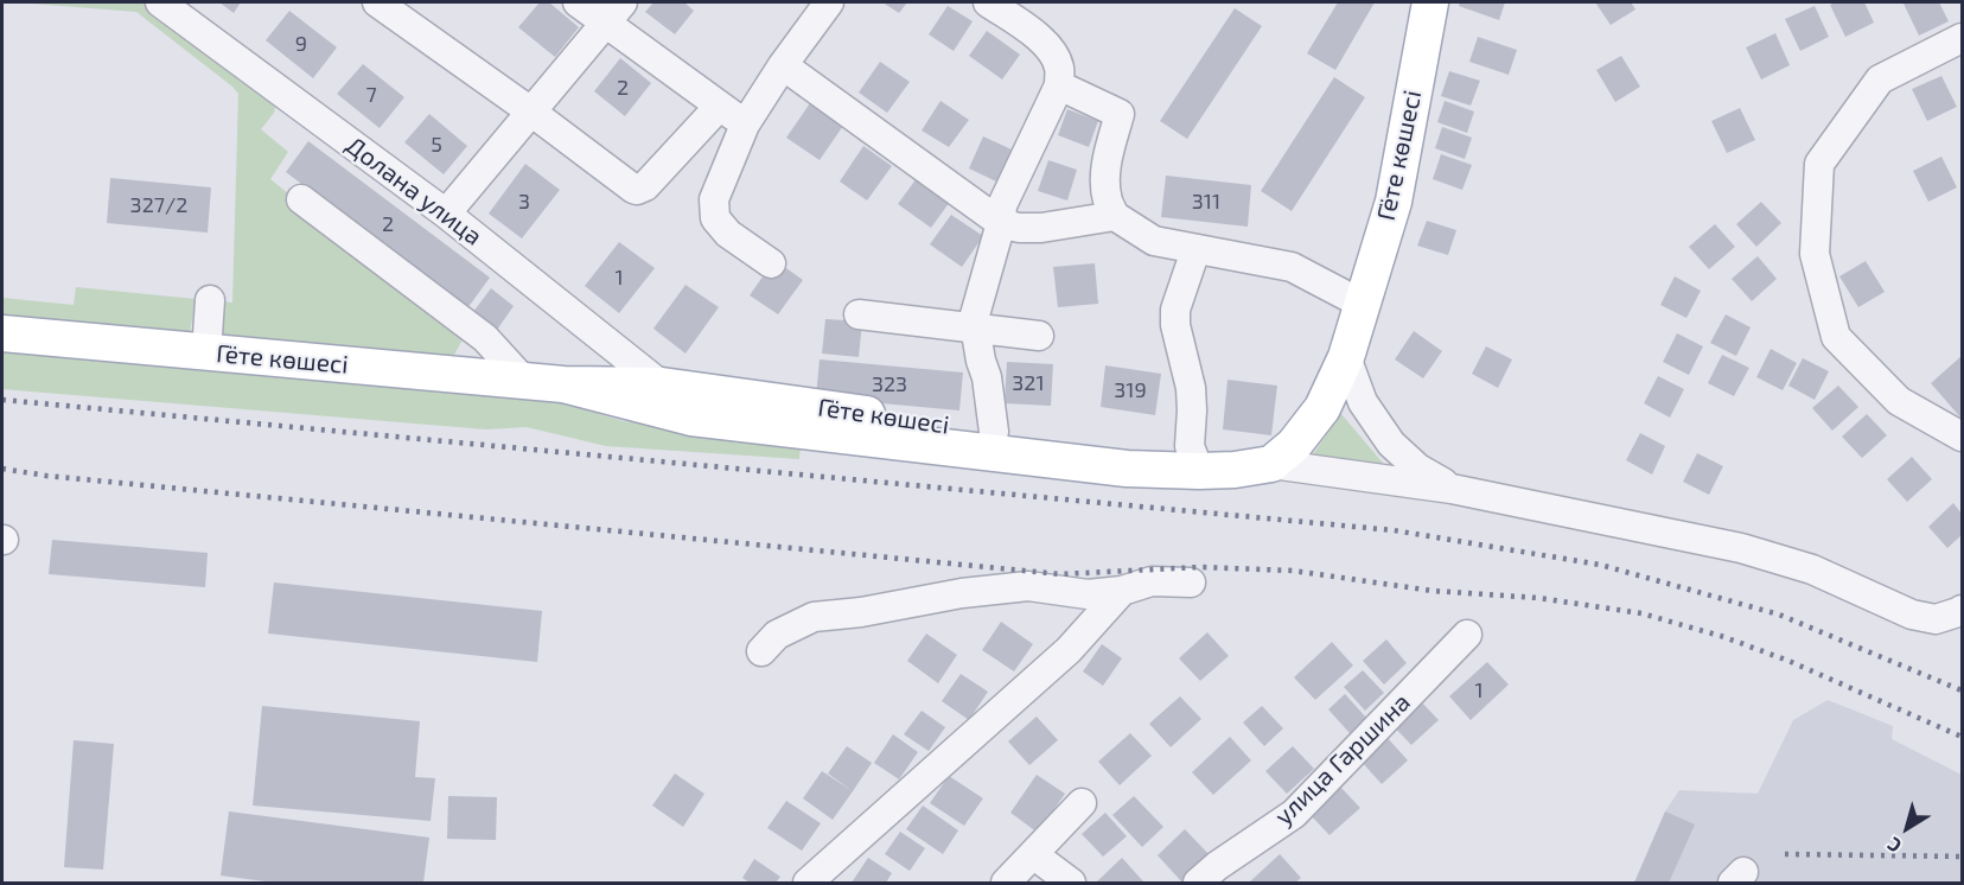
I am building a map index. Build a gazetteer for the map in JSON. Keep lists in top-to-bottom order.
{
  "streets": {
    "main road": ["Гёте көшесі"],
    "street": ["Долана улица", "улица Гаршина"]
  },
  "crossings": [
    ["Гёте көшесі", "Долана улица"]
  ],
  "house_numbers": [
    "9",
    "2",
    "7",
    "5",
    "3",
    "311",
    "327/2",
    "2",
    "1",
    "321",
    "323",
    "319",
    "1"
  ],
  "north": "bottom left"
}
